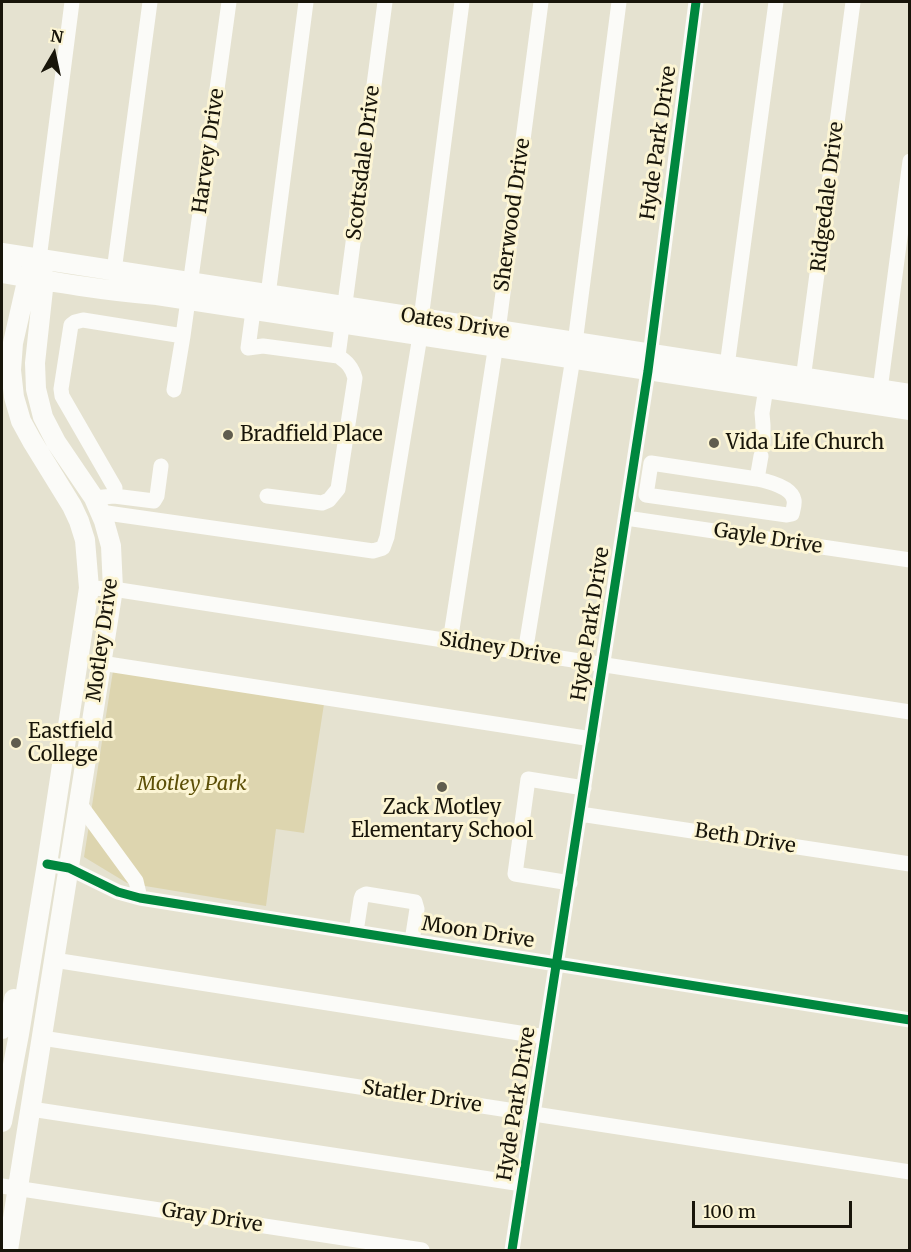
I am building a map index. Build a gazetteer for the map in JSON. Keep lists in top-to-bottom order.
{
  "streets": {
    "main road": ["Oates Drive", "Motley Drive"],
    "street": [
      "Hyde Park Drive",
      "Harvey Drive",
      "Scottsdale Drive",
      "Ridgedale Drive",
      "Sherwood Drive",
      "Gayle Drive",
      "Sidney Drive",
      "Beth Drive",
      "Moon Drive",
      "Statler Drive",
      "Gray Drive"
    ]
  },
  "crossings": [
    ["Hyde Park Drive", "Oates Drive"],
    ["Hyde Park Drive", "Gayle Drive"],
    ["Hyde Park Drive", "Sidney Drive"],
    ["Hyde Park Drive", "Beth Drive"],
    ["Hyde Park Drive", "Moon Drive"],
    ["Hyde Park Drive", "Statler Drive"],
    ["Harvey Drive", "Oates Drive"],
    ["Scottsdale Drive", "Oates Drive"],
    ["Ridgedale Drive", "Oates Drive"],
    ["Sherwood Drive", "Oates Drive"],
    ["Sherwood Drive", "Sidney Drive"],
    ["Oates Drive", "Motley Drive"],
    ["Motley Drive", "Sidney Drive"],
    ["Motley Drive", "Moon Drive"],
    ["Motley Drive", "Statler Drive"],
    ["Motley Drive", "Gray Drive"]
  ],
  "parks": ["Motley Park"],
  "places": [
    "Bradfield Place",
    "Vida Life Church",
    "Eastfield College",
    "Zack Motley Elementary School"
  ],
  "scale_bar": "100 m",
  "north": "top"
}
